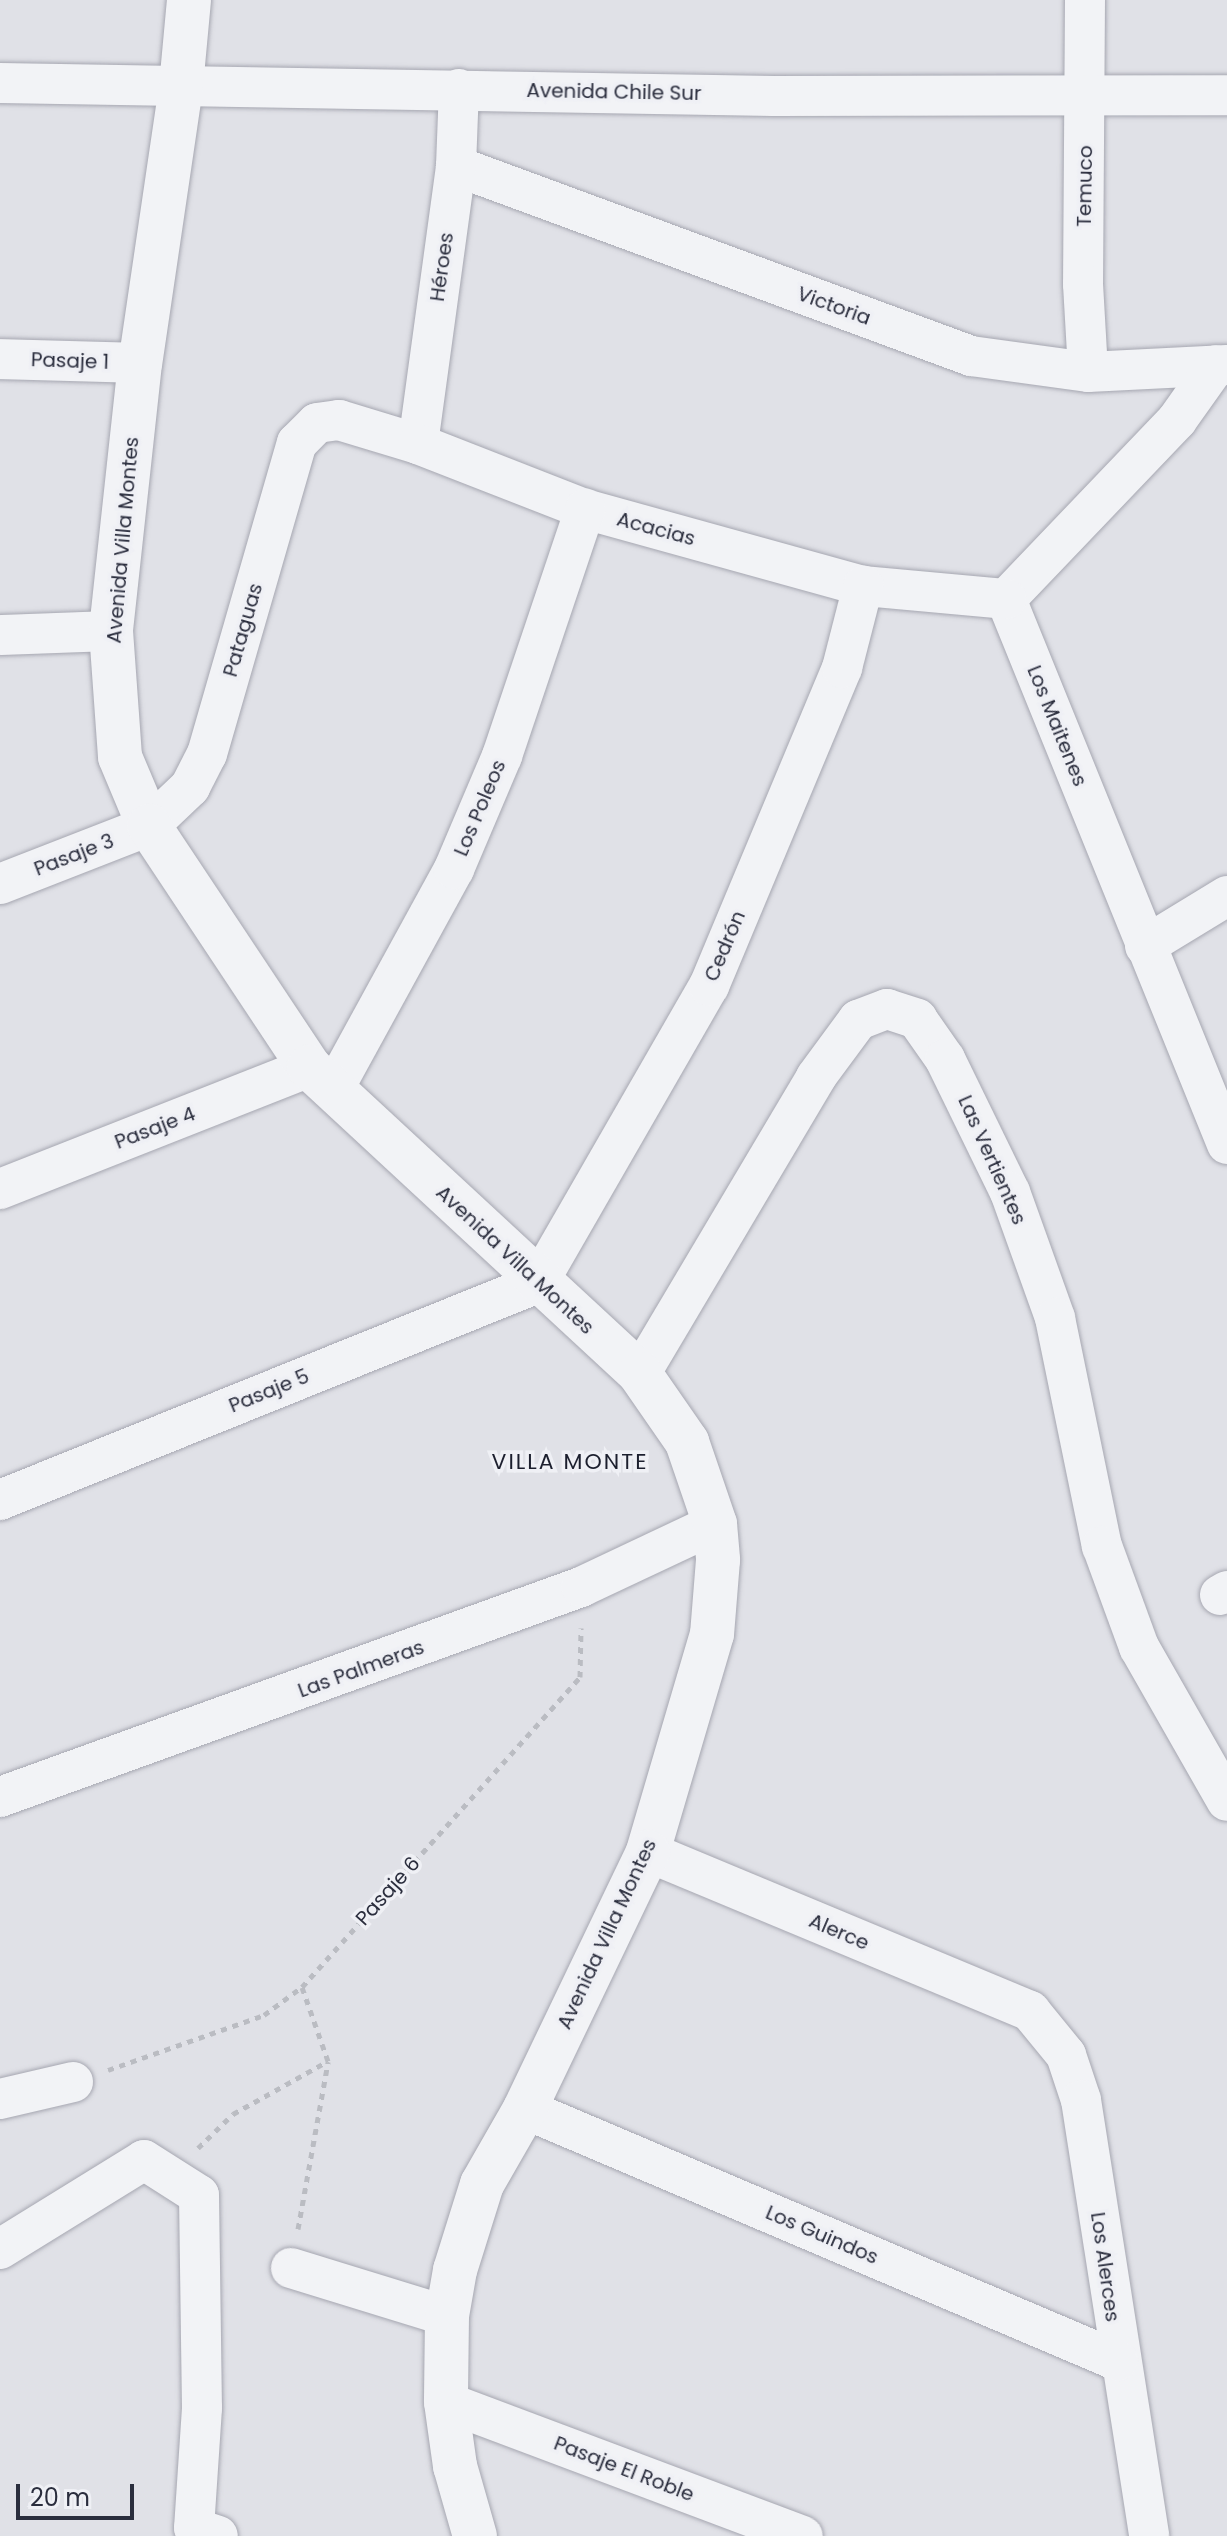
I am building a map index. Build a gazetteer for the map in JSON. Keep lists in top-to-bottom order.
{
  "streets": {
    "street": [
      "Avenida Chile Sur",
      "Temuco",
      "Héroes",
      "Victoria",
      "Pasaje 1",
      "Acacias",
      "Avenida Villa Montes",
      "Pataguas",
      "Los Maitenes",
      "Los Poleos",
      "Pasaje 3",
      "Cedrón",
      "Pasaje 4",
      "Las Vertientes",
      "Pasaje 5",
      "Las Palmeras",
      "Alerce",
      "Los Guindos",
      "Los Alerces",
      "Pasaje El Roble"
    ],
    "path": ["Pasaje 6"]
  },
  "crossings": [
    ["Avenida Chile Sur", "Temuco"],
    ["Avenida Chile Sur", "Héroes"],
    ["Avenida Chile Sur", "Avenida Villa Montes"],
    ["Temuco", "Victoria"],
    ["Héroes", "Victoria"],
    ["Héroes", "Acacias"],
    ["Pasaje 1", "Avenida Villa Montes"],
    ["Acacias", "Pataguas"],
    ["Acacias", "Los Maitenes"],
    ["Acacias", "Los Poleos"],
    ["Acacias", "Cedrón"],
    ["Avenida Villa Montes", "Pataguas"],
    ["Avenida Villa Montes", "Los Poleos"],
    ["Avenida Villa Montes", "Pasaje 3"],
    ["Avenida Villa Montes", "Cedrón"],
    ["Avenida Villa Montes", "Pasaje 4"],
    ["Avenida Villa Montes", "Las Vertientes"],
    ["Avenida Villa Montes", "Pasaje 5"],
    ["Avenida Villa Montes", "Las Palmeras"],
    ["Avenida Villa Montes", "Alerce"],
    ["Avenida Villa Montes", "Los Guindos"],
    ["Avenida Villa Montes", "Pasaje El Roble"],
    ["Pataguas", "Pasaje 3"],
    ["Los Poleos", "Pasaje 4"],
    ["Cedrón", "Pasaje 5"],
    ["Las Palmeras", "Pasaje 6"],
    ["Alerce", "Los Alerces"],
    ["Los Guindos", "Los Alerces"]
  ],
  "districts": ["VILLA MONTE"],
  "scale_bar": "20 m"
}
